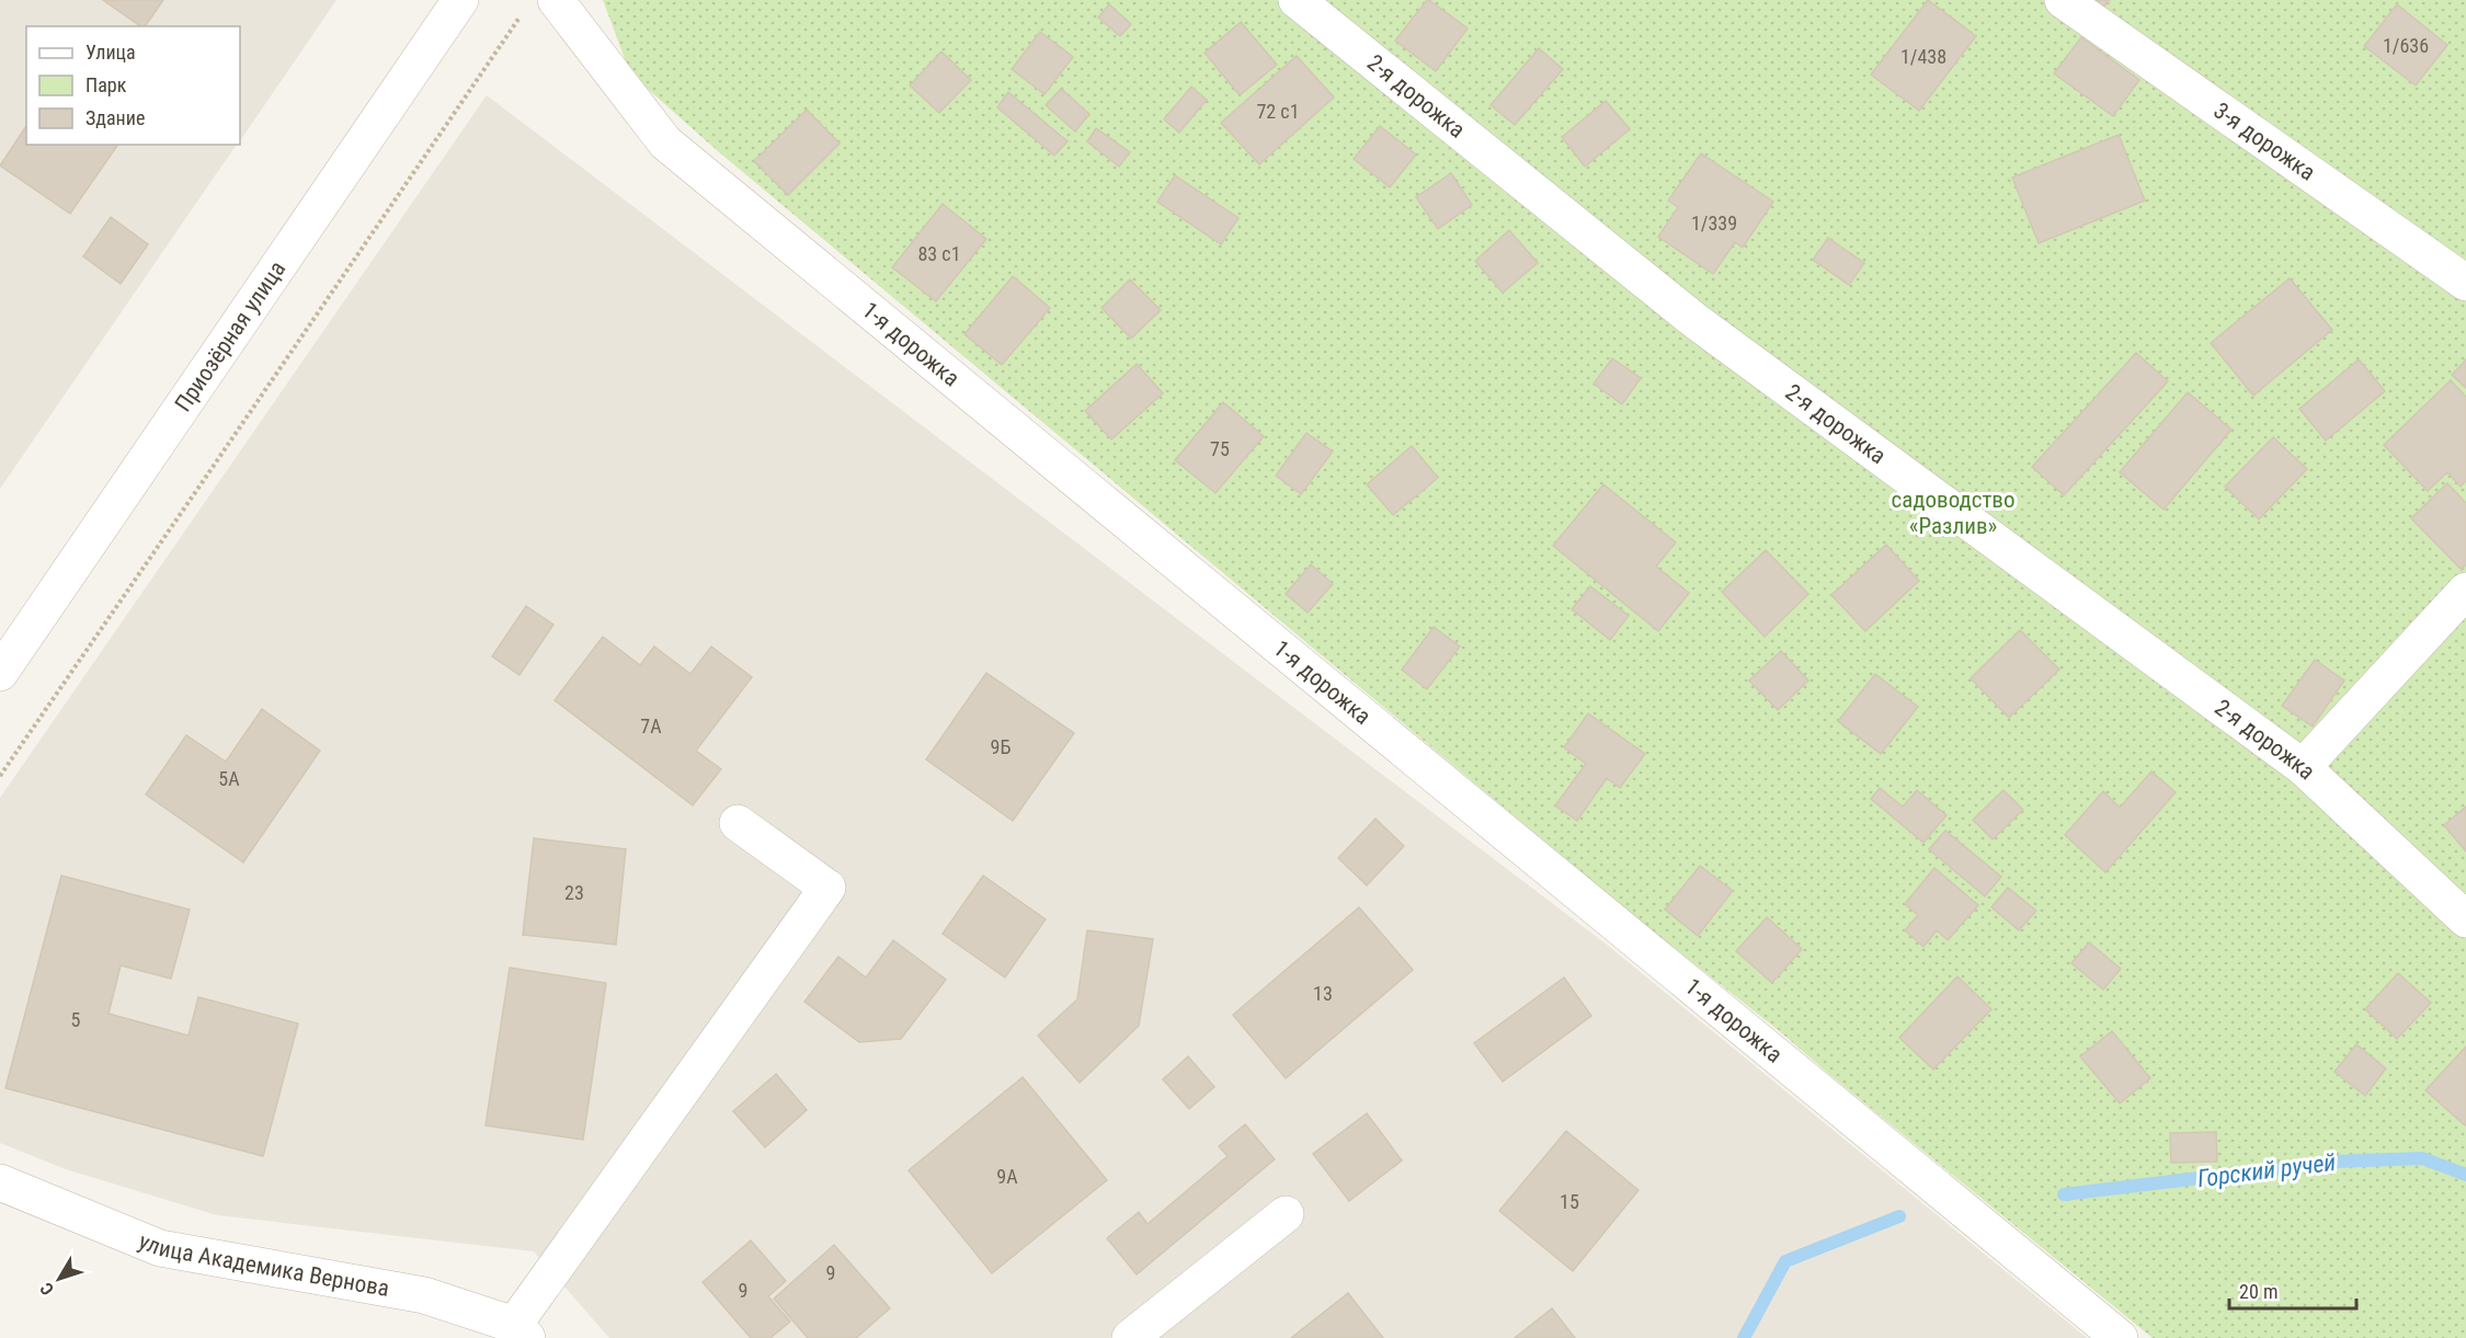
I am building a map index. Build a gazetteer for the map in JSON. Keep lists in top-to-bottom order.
{
  "streets": {
    "street": [
      "2-я дорожка",
      "3-я дорожка",
      "Приозёрная улица",
      "1-я дорожка",
      "улица Академика Вернова"
    ]
  },
  "water": ["Горский ручей"],
  "parks": ["садоводство «Разлив»"],
  "house_numbers": [
    "1/636",
    "1/438",
    "72 с1",
    "1/339",
    "83 с1",
    "75",
    "7А",
    "9Б",
    "5А",
    "23",
    "13",
    "5",
    "9А",
    "15",
    "9",
    "9"
  ],
  "legend": ["Улица", "Парк", "Здание"],
  "scale_bar": "20 m",
  "north": "bottom left"
}
